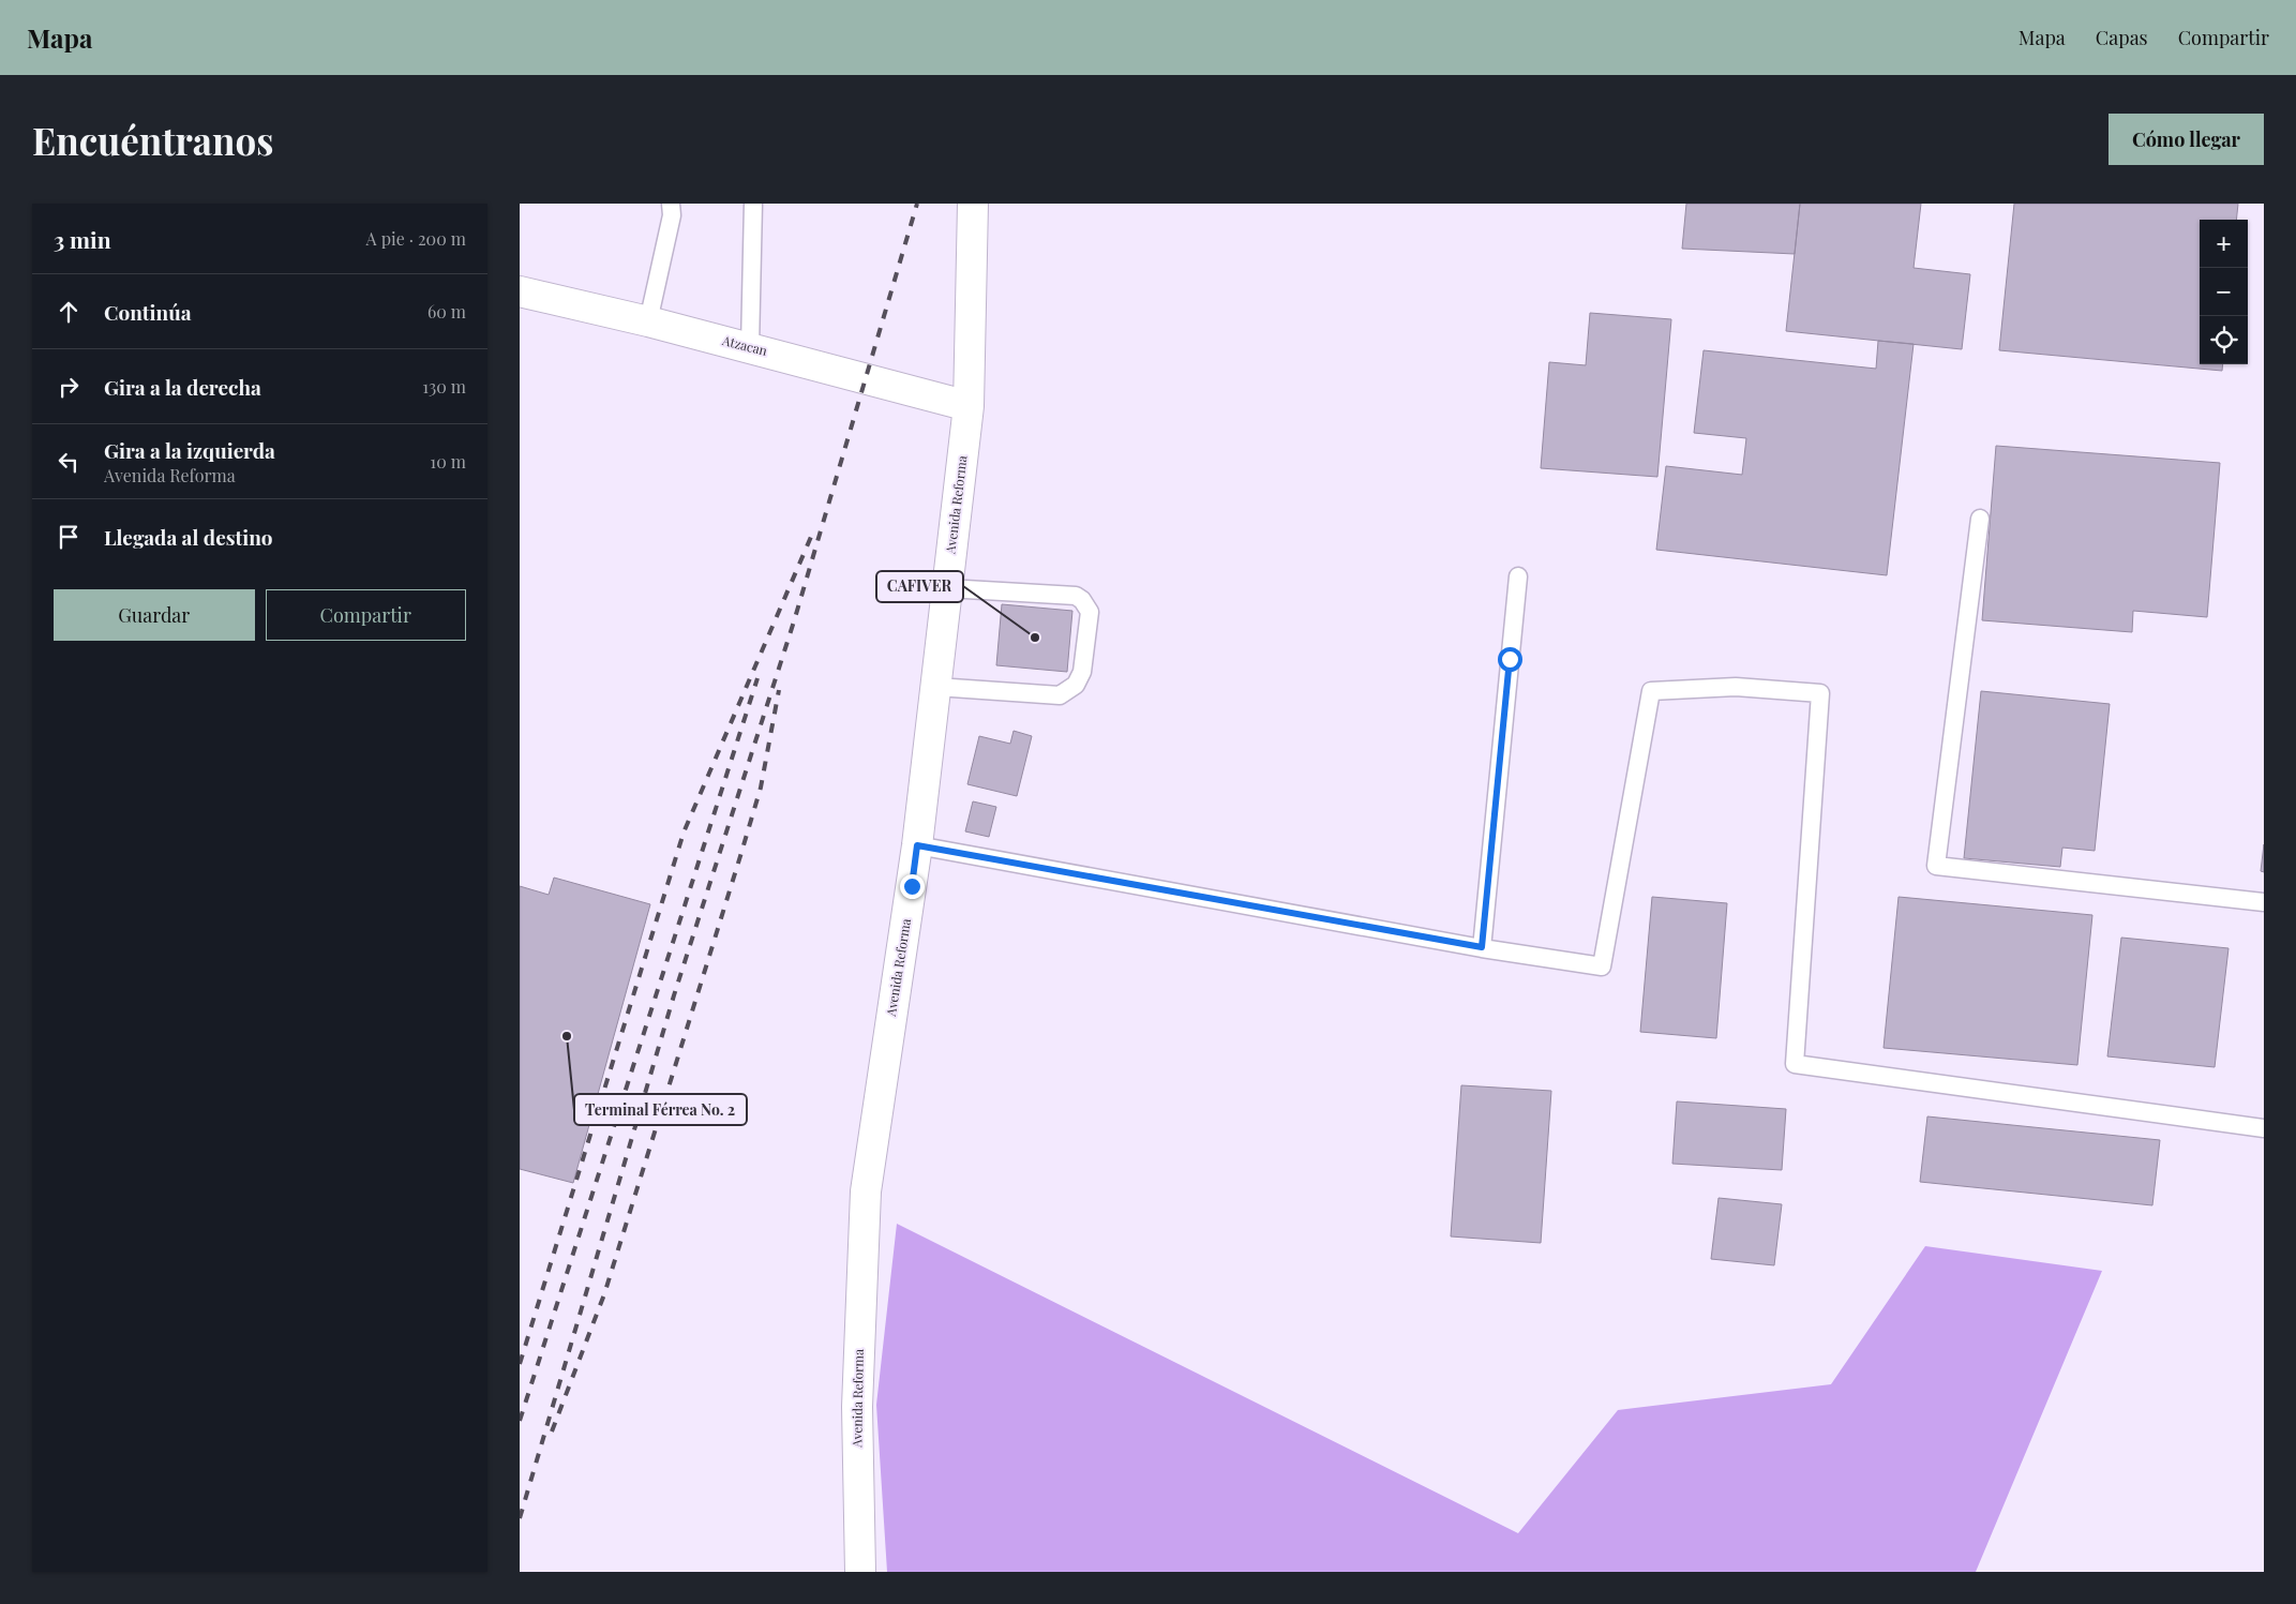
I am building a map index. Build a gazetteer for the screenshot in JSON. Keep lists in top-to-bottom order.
{
  "streets": {
    "street": ["Atzacan", "Avenida Reforma"]
  },
  "crossings": [
    ["Atzacan", "Avenida Reforma"]
  ],
  "places": ["CAFIVER", "Terminal Férrea No. 2"],
  "page": {
    "header": "Mapa",
    "nav": ["Mapa", "Capas", "Compartir"],
    "buttons": [
      "Cómo llegar",
      ["Guardar", "Compartir"]
    ],
    "title": "Encuéntranos",
    "heading": ["3 min", "A pie · 200 m"],
    "map_buttons": ["+", "−"],
    "list": [
      ["Continúa", "60 m"],
      ["Gira a la derecha", "130 m"],
      ["Gira a la izquierda", "Avenida Reforma", "10 m"],
      "Llegada al destino"
    ]
  }
}
